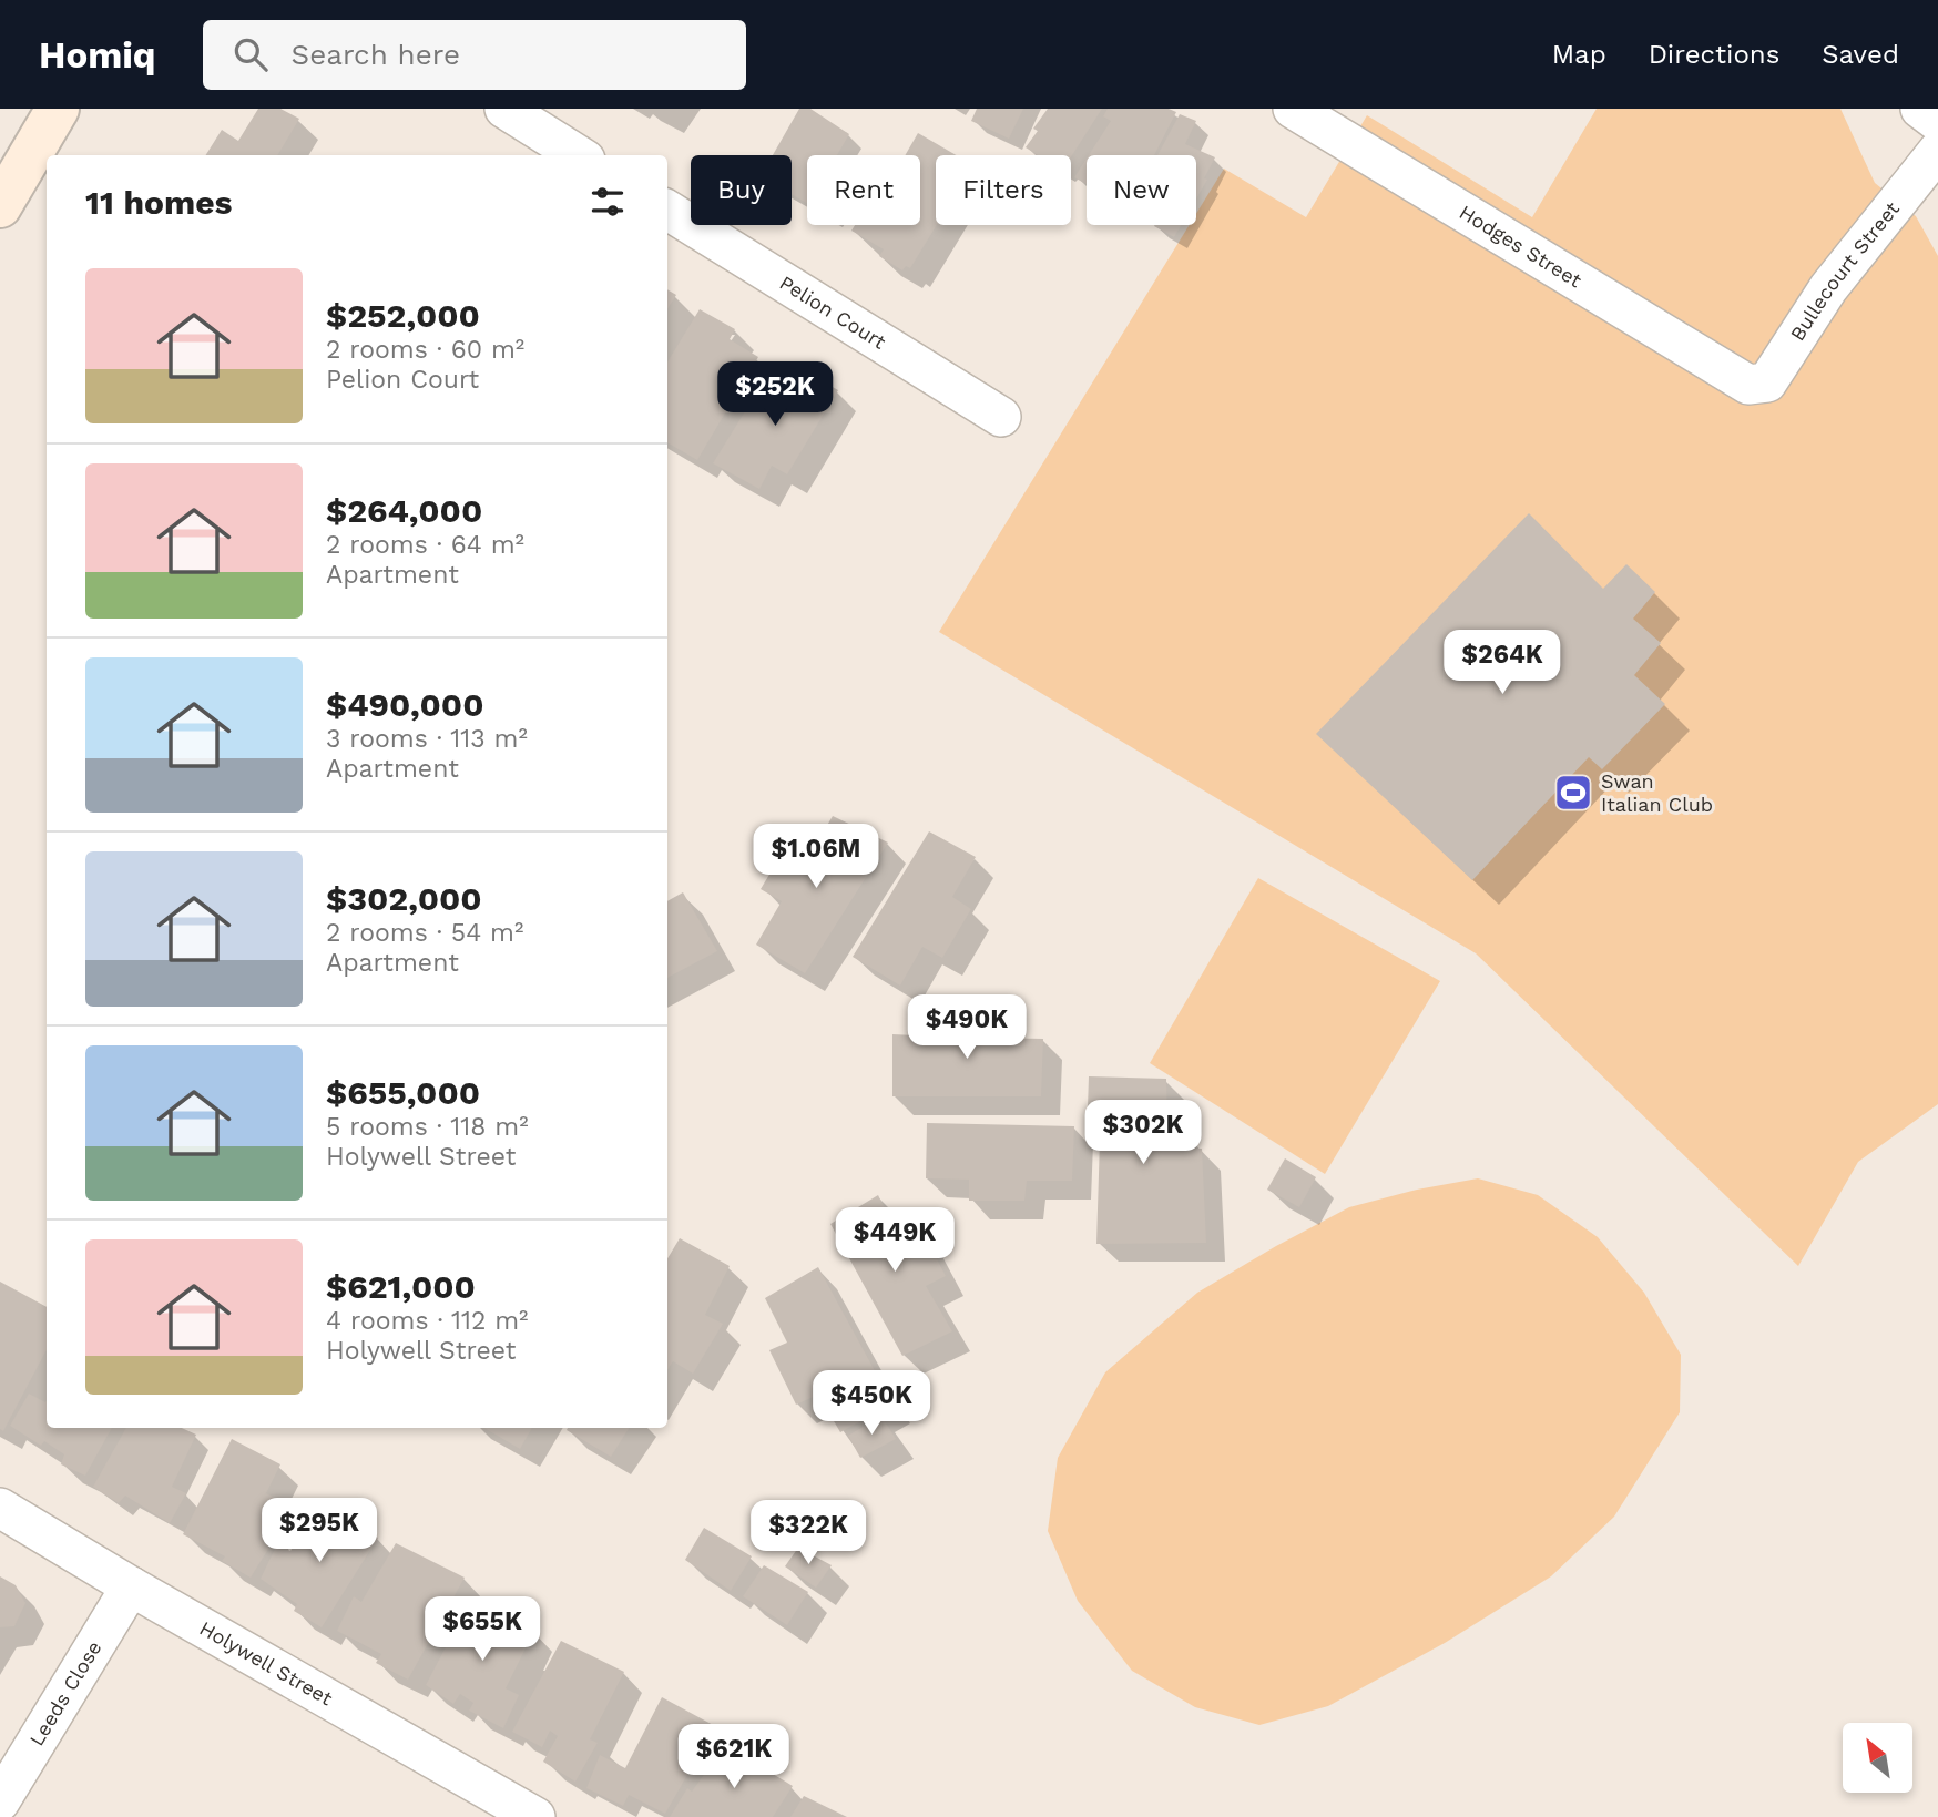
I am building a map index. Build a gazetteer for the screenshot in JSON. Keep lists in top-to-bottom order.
{
  "streets": {
    "street": [
      "Hodges Street",
      "Bullecourt Street",
      "Pelion Court",
      "Holywell Street",
      "Leeds Close"
    ]
  },
  "crossings": [
    ["Hodges Street", "Bullecourt Street"],
    ["Holywell Street", "Leeds Close"]
  ],
  "places": {
    "sports": ["Swan Italian Club"]
  },
  "north": "top left",
  "page": {
    "header": "Homiq",
    "search": "Search here",
    "nav": ["Map", "Directions", "Saved"],
    "chip": [
      "Buy",
      "Rent",
      "Filters",
      "New"
    ],
    "heading": "11 homes",
    "list": [
      {
        "name": "$252,000",
        "note": "2 rooms · 60 m² · Pelion Court"
      },
      {
        "name": "$264,000",
        "note": "2 rooms · 64 m² · Apartment"
      },
      {
        "name": "$490,000",
        "note": "3 rooms · 113 m² · Apartment"
      },
      {
        "name": "$302,000",
        "note": "2 rooms · 54 m² · Apartment"
      },
      {
        "name": "$655,000",
        "note": "5 rooms · 118 m² · Holywell Street"
      },
      {
        "name": "$621,000",
        "note": "4 rooms · 112 m² · Holywell Street"
      }
    ],
    "price": [
      "$252K",
      "$264K",
      "$1.06M",
      "$490K",
      "$302K",
      "$449K",
      "$450K",
      "$295K",
      "$322K",
      "$655K",
      "$621K"
    ]
  }
}
